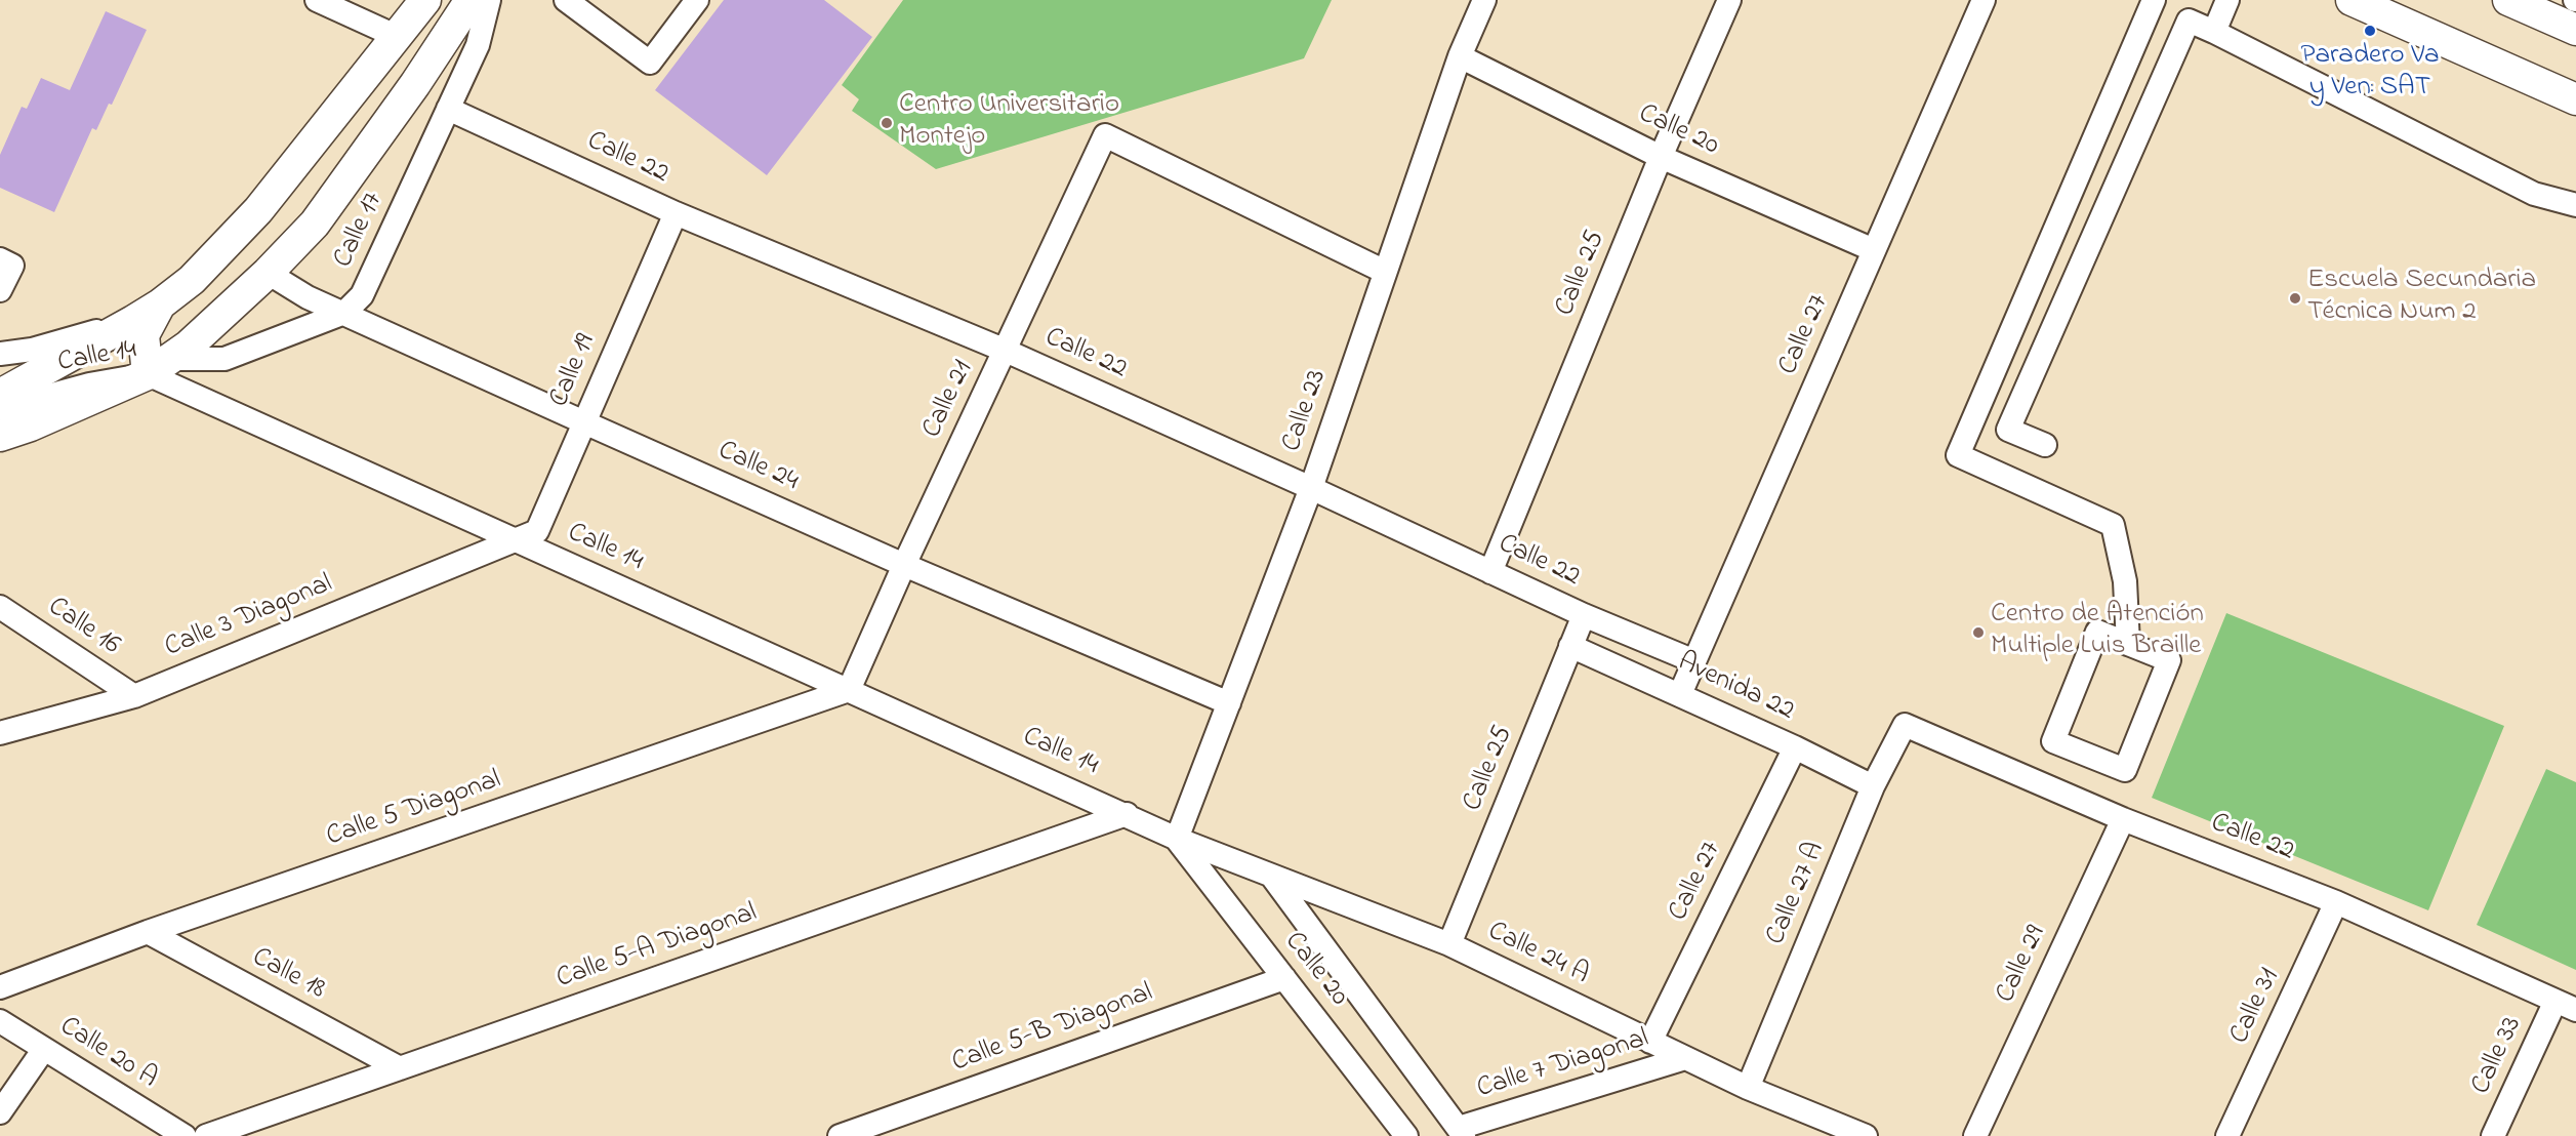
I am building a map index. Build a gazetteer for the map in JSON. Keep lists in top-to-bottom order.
{
  "streets": {
    "street": [
      "Calle 20",
      "Calle 22",
      "Calle 17",
      "Calle 25",
      "Calle 27",
      "Calle 14",
      "Calle 19",
      "Calle 21",
      "Calle 23",
      "Calle 24",
      "Calle 3 Diagonal",
      "Calle 16",
      "Avenida 22",
      "Calle 5 Diagonal",
      "Calle 27 A",
      "Calle 5-A Diagonal",
      "Calle 24 A",
      "Calle 29",
      "Calle 18",
      "Calle 31",
      "Calle 5-B Diagonal",
      "Calle 20 A",
      "Calle 33",
      "Calle 7 Diagonal"
    ]
  },
  "crossings": [
    ["Calle 20", "Calle 25"],
    ["Calle 20", "Calle 27"],
    ["Calle 20", "Calle 14"],
    ["Calle 20", "Calle 23"],
    ["Calle 20", "Calle 24 A"],
    ["Calle 20", "Calle 5-B Diagonal"],
    ["Calle 20", "Calle 7 Diagonal"],
    ["Calle 22", "Calle 17"],
    ["Calle 22", "Calle 25"],
    ["Calle 22", "Calle 27"],
    ["Calle 22", "Calle 19"],
    ["Calle 22", "Calle 21"],
    ["Calle 22", "Calle 23"],
    ["Calle 22", "Calle 27 A"],
    ["Calle 22", "Calle 29"],
    ["Calle 22", "Calle 31"],
    ["Calle 22", "Calle 33"],
    ["Calle 17", "Calle 14"],
    ["Calle 17", "Calle 24"],
    ["Calle 25", "Avenida 22"],
    ["Calle 25", "Calle 24 A"],
    ["Calle 27", "Avenida 22"],
    ["Calle 27", "Calle 24 A"],
    ["Calle 14", "Calle 19"],
    ["Calle 14", "Calle 21"],
    ["Calle 14", "Calle 23"],
    ["Calle 14", "Calle 3 Diagonal"],
    ["Calle 14", "Calle 5 Diagonal"],
    ["Calle 14", "Calle 5-A Diagonal"],
    ["Calle 14", "Calle 24 A"],
    ["Calle 19", "Calle 24"],
    ["Calle 19", "Calle 3 Diagonal"],
    ["Calle 21", "Calle 23"],
    ["Calle 21", "Calle 24"],
    ["Calle 21", "Calle 5 Diagonal"],
    ["Calle 23", "Calle 24"],
    ["Calle 23", "Calle 24 A"],
    ["Calle 3 Diagonal", "Calle 16"],
    ["Avenida 22", "Calle 27 A"],
    ["Calle 5 Diagonal", "Calle 18"],
    ["Calle 27 A", "Calle 24 A"],
    ["Calle 5-A Diagonal", "Calle 18"],
    ["Calle 24 A", "Calle 7 Diagonal"]
  ],
  "places": [
    "Paradero Va y Ven: SAT",
    "Centro Universitario Montejo",
    "Escuela Secundaria Técnica Num 2",
    "Centro de Atención Multiple Luis Braille"
  ]
}
